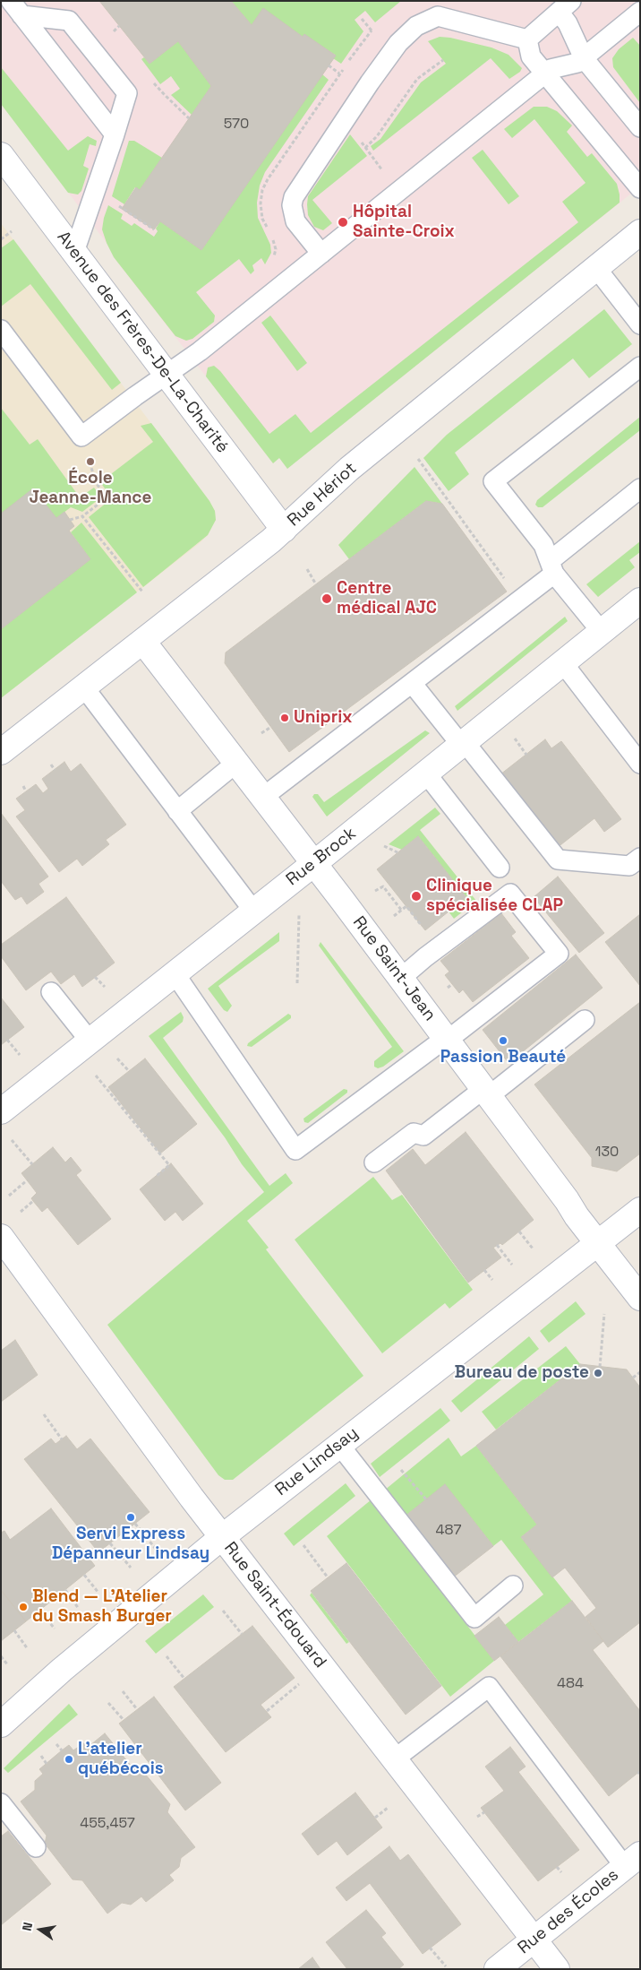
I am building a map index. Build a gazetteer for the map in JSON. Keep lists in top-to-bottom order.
{
  "streets": {
    "street": [
      "Avenue des Frères-De-La-Charité",
      "Rue Hériot",
      "Rue Brock",
      "Rue Saint-Jean",
      "Rue Lindsay",
      "Rue Saint-Édouard",
      "Rue des Écoles"
    ]
  },
  "crossings": [
    ["Avenue des Frères-De-La-Charité", "Rue Hériot"],
    ["Rue Hériot", "Rue Saint-Jean"],
    ["Rue Brock", "Rue Saint-Jean"],
    ["Rue Saint-Jean", "Rue Lindsay"],
    ["Rue Lindsay", "Rue Saint-Édouard"],
    ["Rue Saint-Édouard", "Rue des Écoles"]
  ],
  "places": [
    "Hôpital Sainte-Croix",
    "École Jeanne-Mance",
    "Centre médical AJC",
    "Uniprix",
    "Clinique spécialisée CLAP",
    "Passion Beauté",
    "Bureau de poste",
    "Servi Express Dépanneur Lindsay",
    "Blend — L’Atelier du Smash Burger",
    "L'atelier québécois"
  ],
  "house_numbers": [
    "570",
    "130",
    "487",
    "484",
    "455,457"
  ],
  "north": "left"
}
